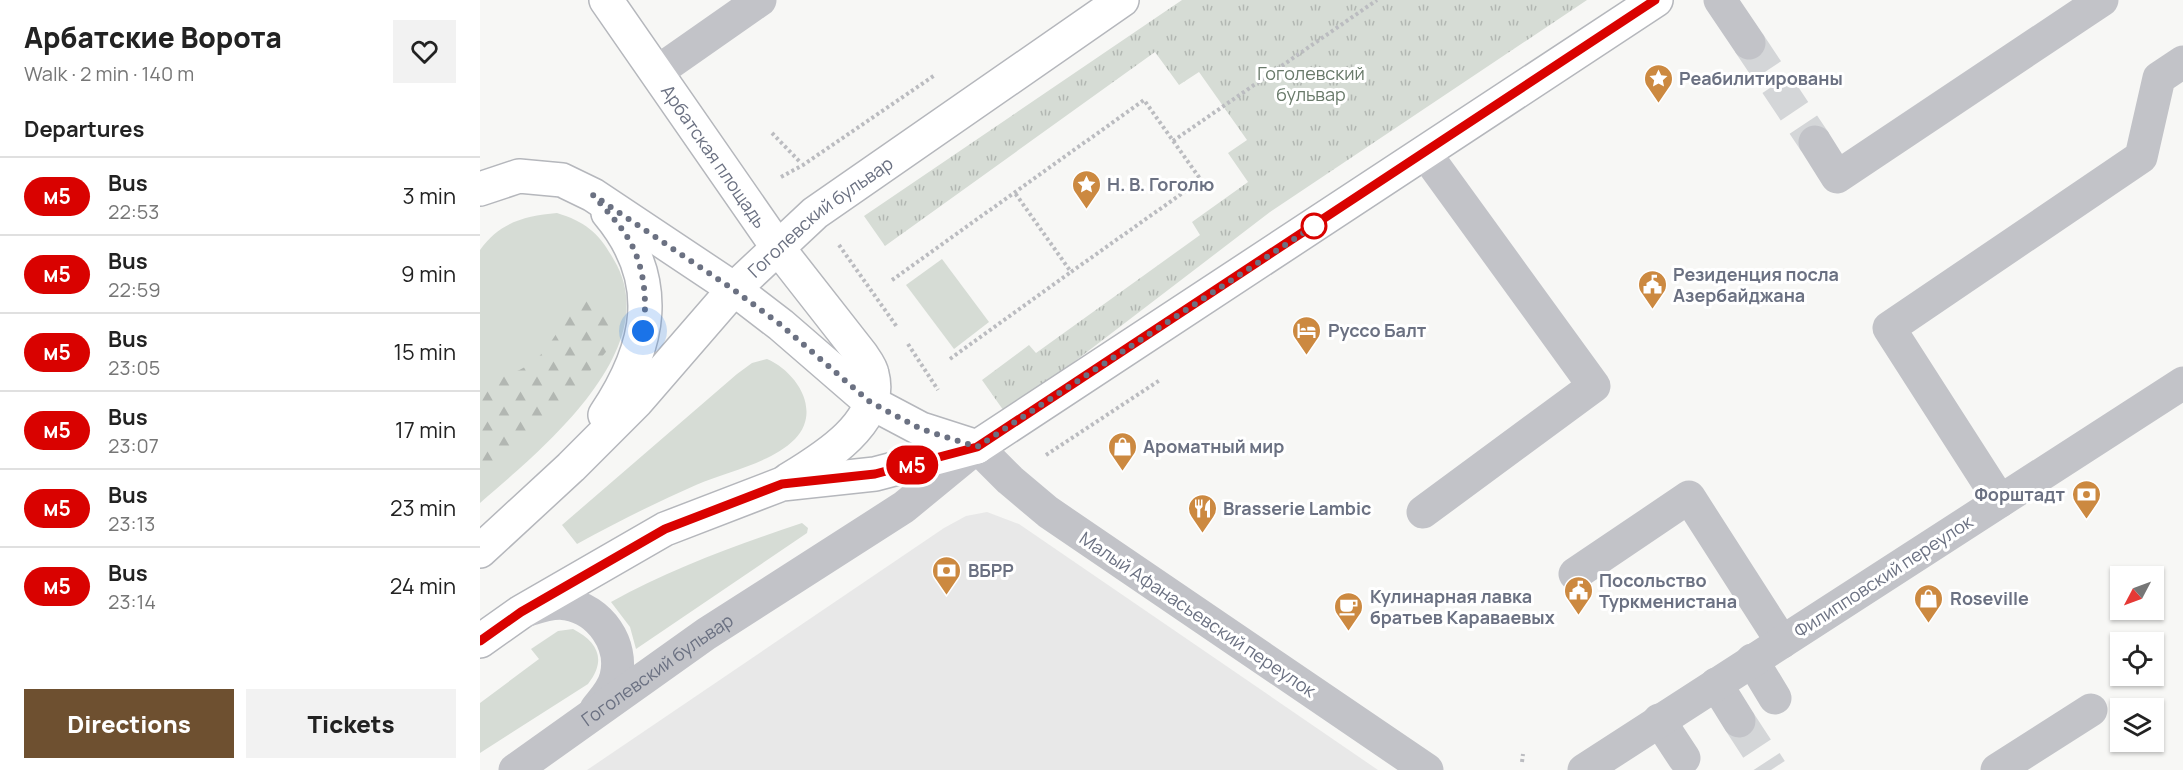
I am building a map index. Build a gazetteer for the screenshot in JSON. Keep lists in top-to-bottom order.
{
  "streets": {
    "main road": ["Арбатская площадь", "Гоголевский бульвар"],
    "street": ["Филипповский переулок", "Малый Афанасьевский переулок"]
  },
  "crossings": [
    ["Арбатская площадь", "Гоголевский бульвар"],
    ["Гоголевский бульвар", "Малый Афанасьевский переулок"]
  ],
  "parks": ["Гоголевский бульвар"],
  "places": {
    "place": ["Реабилитированы", "Н. В. Гоголю"],
    "public building": ["Резиденция посла Азербайджана", "Посольство Туркменистана"],
    "hotel": ["Руссо Балт"],
    "shop": ["Ароматный мир", "Roseville"],
    "bank": ["Форштадт", "ВБРР"],
    "restaurant": ["Brasserie Lambic"],
    "cafe": ["Кулинарная лавка братьев Караваевых"]
  },
  "lines": ["bus line м5"],
  "north": "bottom left",
  "page": {
    "heading": [
      ["Арбатские Ворота", "Walk · 2 min · 140 m"],
      "Departures"
    ],
    "on_map": "м5",
    "list": [
      {
        "mark": "м5",
        "name": "Bus",
        "note": "22:53",
        "value": "3 min"
      },
      {
        "mark": "м5",
        "name": "Bus",
        "note": "22:59",
        "value": "9 min"
      },
      {
        "mark": "м5",
        "name": "Bus",
        "note": "23:05",
        "value": "15 min"
      },
      {
        "mark": "м5",
        "name": "Bus",
        "note": "23:07",
        "value": "17 min"
      },
      {
        "mark": "м5",
        "name": "Bus",
        "note": "23:13",
        "value": "23 min"
      },
      {
        "mark": "м5",
        "name": "Bus",
        "note": "23:14",
        "value": "24 min"
      }
    ],
    "buttons": ["Directions", "Tickets"]
  }
}
